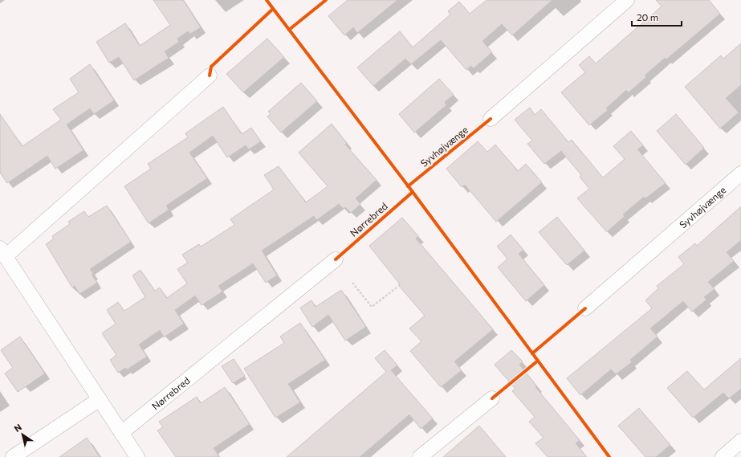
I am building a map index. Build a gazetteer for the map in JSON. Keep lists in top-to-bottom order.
{
  "streets": {
    "street": ["Syvhøjvænge", "Nørrebred"]
  },
  "scale_bar": "20 m",
  "north": "top left"
}
